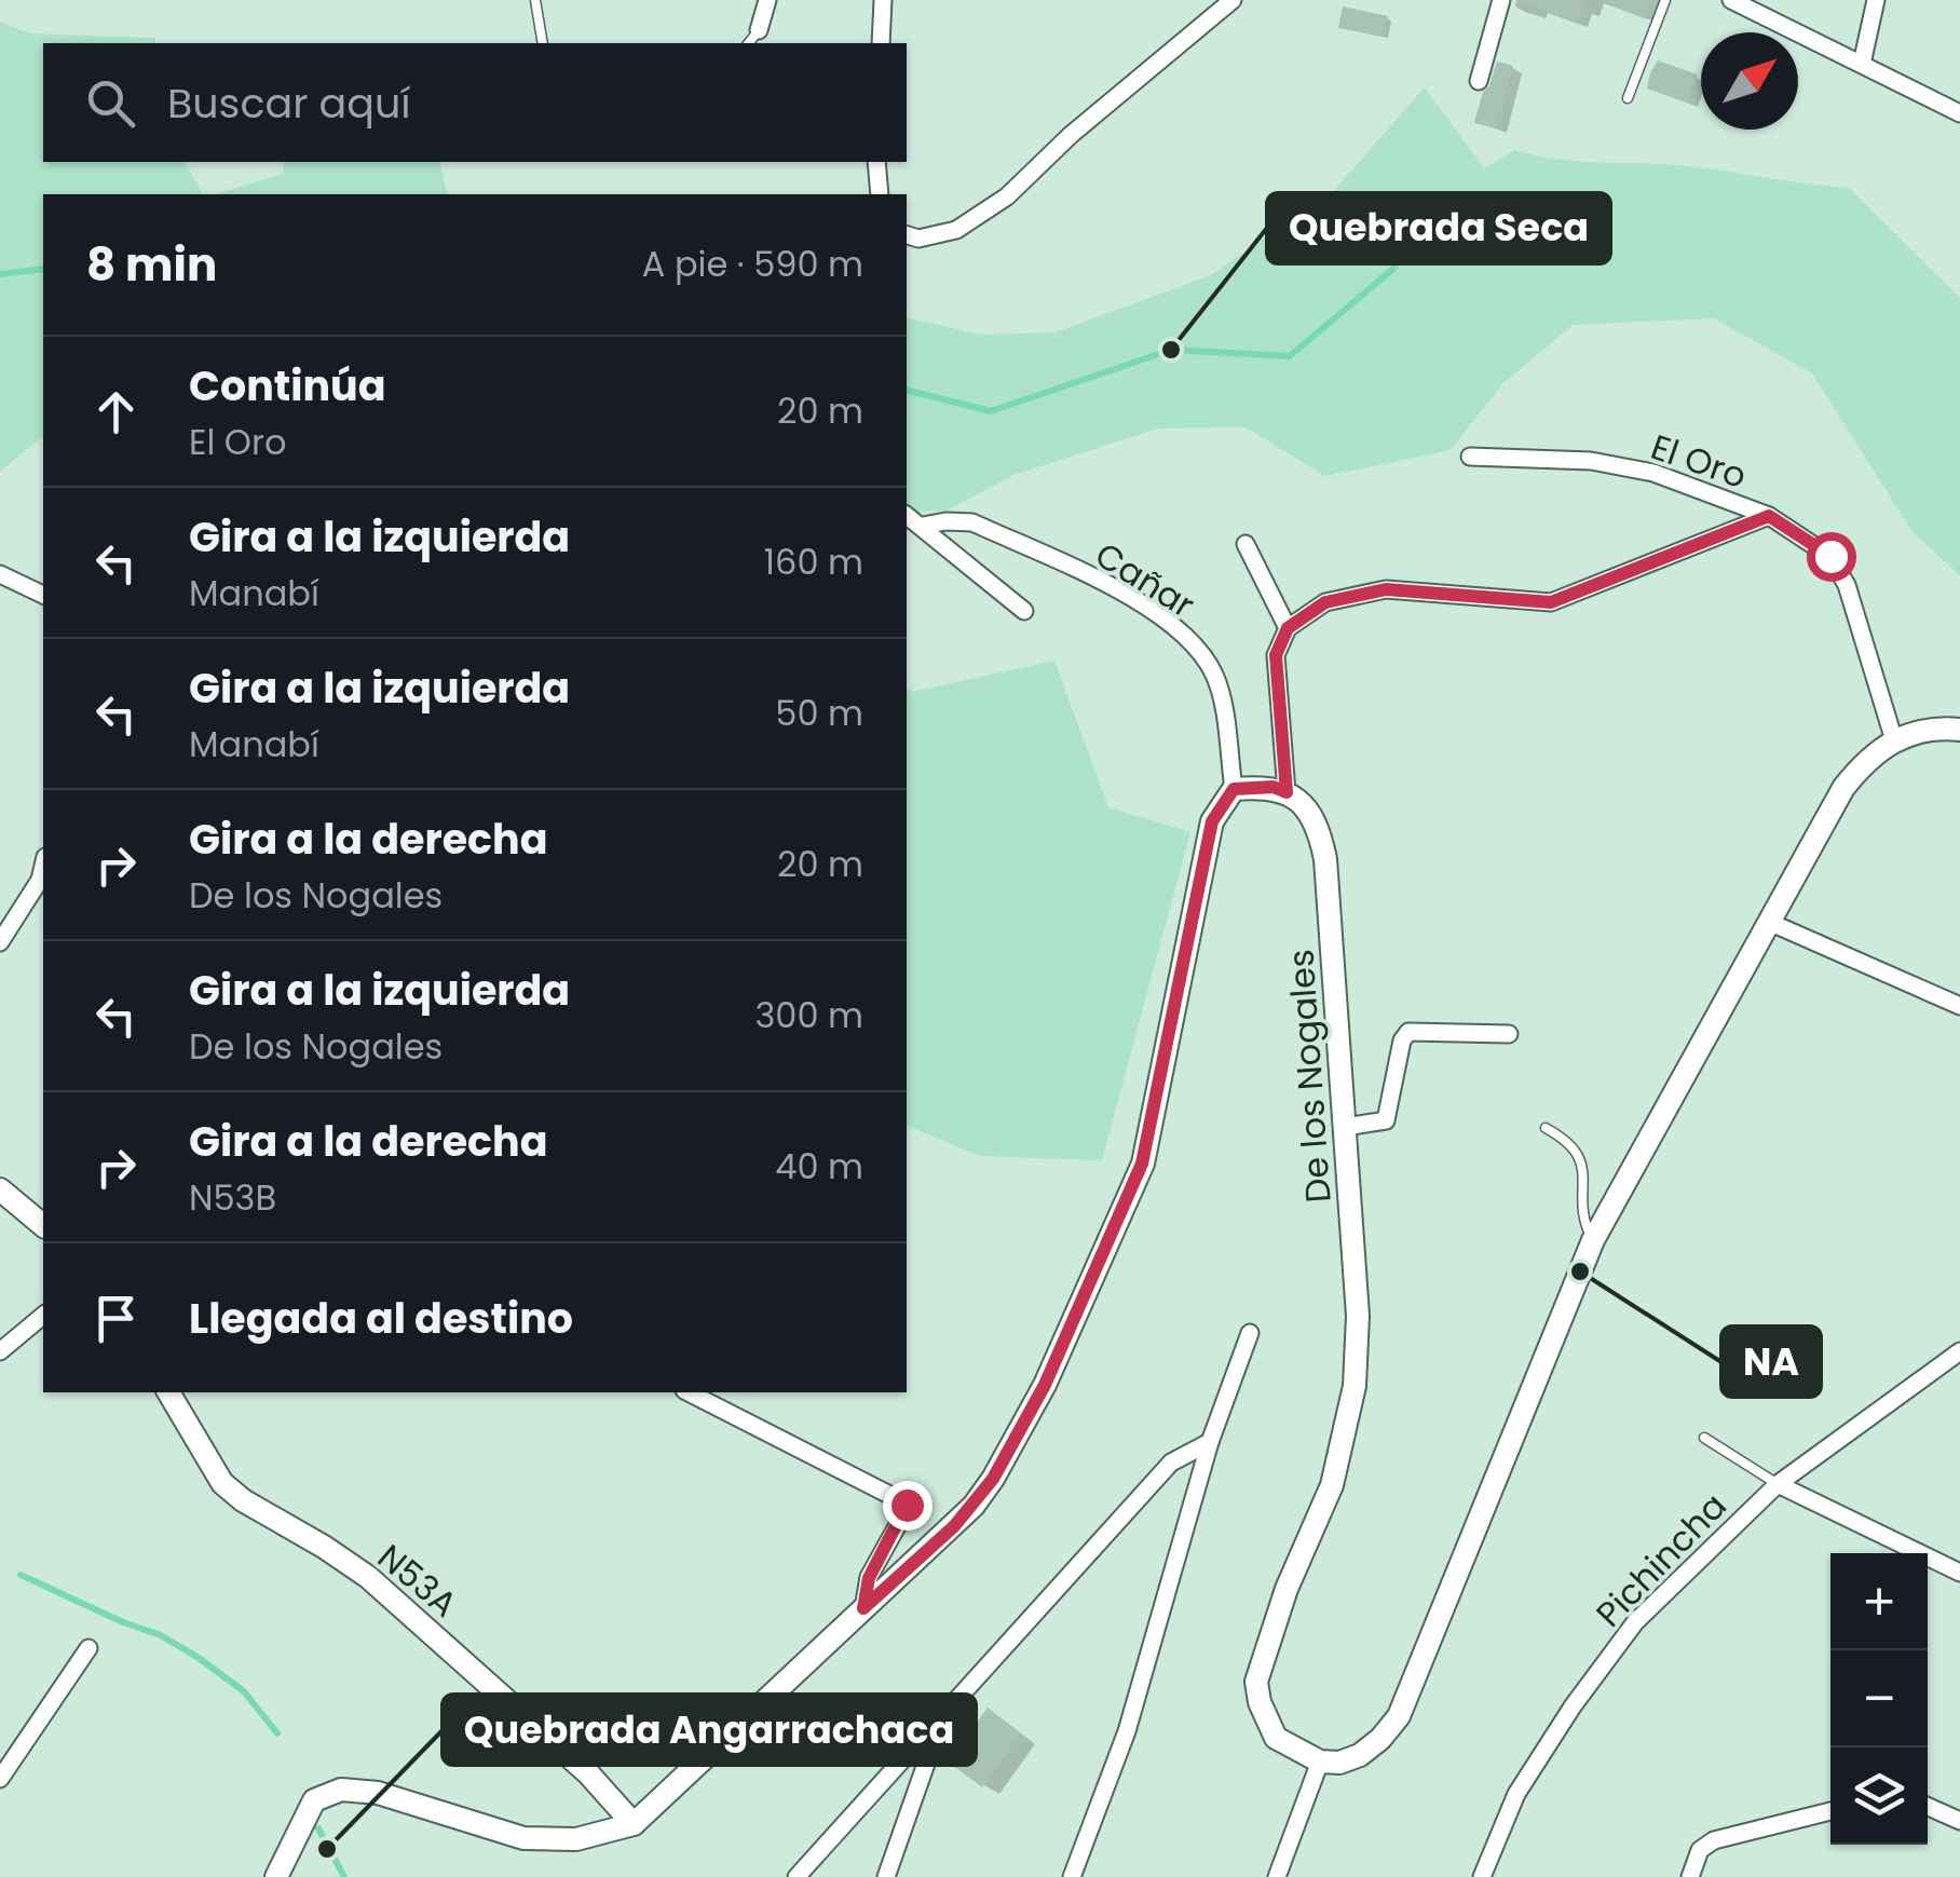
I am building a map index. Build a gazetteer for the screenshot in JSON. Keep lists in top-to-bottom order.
{
  "streets": {
    "street": [
      "El Oro",
      "Cañar",
      "De los Nogales",
      "Pichincha",
      "N53A"
    ]
  },
  "places": ["Quebrada Seca", "NA", "Quebrada Angarrachaca"],
  "north": "top right",
  "page": {
    "search": "Buscar aquí",
    "heading": ["8 min", "A pie · 590 m"],
    "list": [
      ["Continúa", "El Oro", "20 m"],
      ["Gira a la izquierda", "Manabí", "160 m"],
      ["Gira a la izquierda", "Manabí", "50 m"],
      ["Gira a la derecha", "De los Nogales", "20 m"],
      ["Gira a la izquierda", "De los Nogales", "300 m"],
      ["Gira a la derecha", "N53B", "40 m"],
      "Llegada al destino"
    ],
    "map_buttons": ["+", "−"]
  }
}
